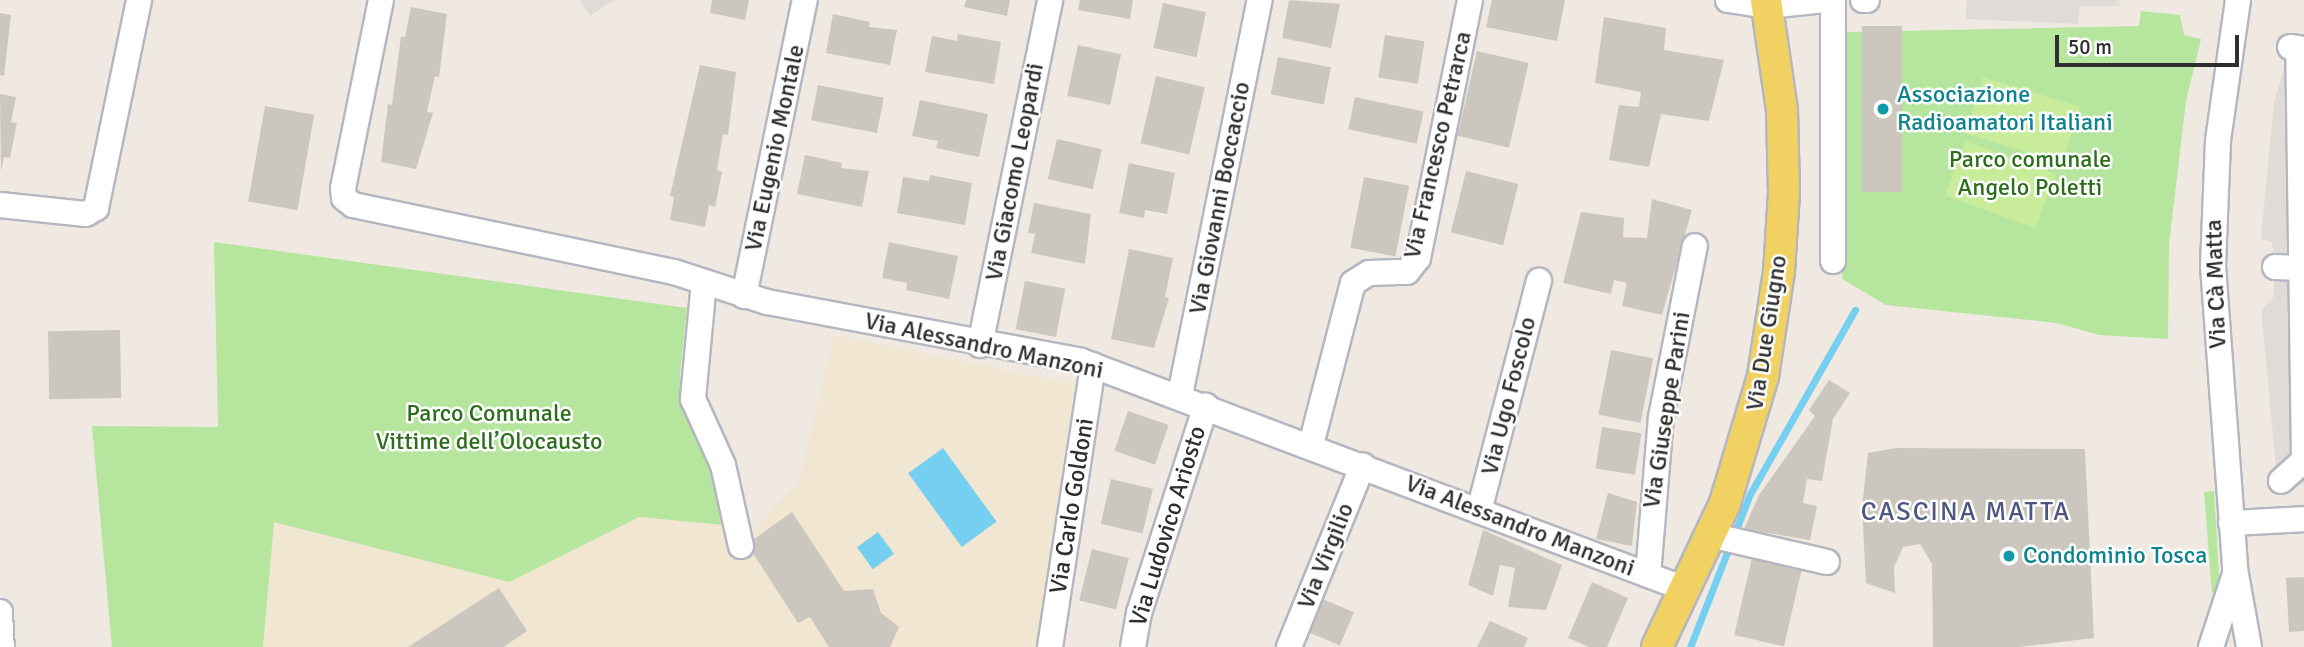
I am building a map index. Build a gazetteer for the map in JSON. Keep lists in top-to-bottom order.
{
  "streets": {
    "main road": ["Via Due Giugno"],
    "street": [
      "Via Francesco Petrarca",
      "Via Eugenio Montale",
      "Via Giacomo Leopardi",
      "Via Giovanni Boccaccio",
      "Via Cà Matta",
      "Via Alessandro Manzoni",
      "Via Ugo Foscolo",
      "Via Giuseppe Parini",
      "Via Carlo Goldoni",
      "Via Ludovico Ariosto",
      "Via Virgilio"
    ]
  },
  "crossings": [
    ["Via Francesco Petrarca", "Via Alessandro Manzoni"],
    ["Via Eugenio Montale", "Via Alessandro Manzoni"],
    ["Via Giacomo Leopardi", "Via Alessandro Manzoni"],
    ["Via Giovanni Boccaccio", "Via Alessandro Manzoni"],
    ["Via Due Giugno", "Via Alessandro Manzoni"],
    ["Via Alessandro Manzoni", "Via Ugo Foscolo"],
    ["Via Alessandro Manzoni", "Via Giuseppe Parini"],
    ["Via Alessandro Manzoni", "Via Carlo Goldoni"],
    ["Via Alessandro Manzoni", "Via Ludovico Ariosto"],
    ["Via Alessandro Manzoni", "Via Virgilio"]
  ],
  "districts": ["CASCINA MATTA"],
  "parks": ["Parco comunale Angelo Poletti", "Parco Comunale Vittime dell’Olocausto"],
  "places": ["Associazione Radioamatori Italiani", "Condominio Tosca"],
  "scale_bar": "50 m"
}
